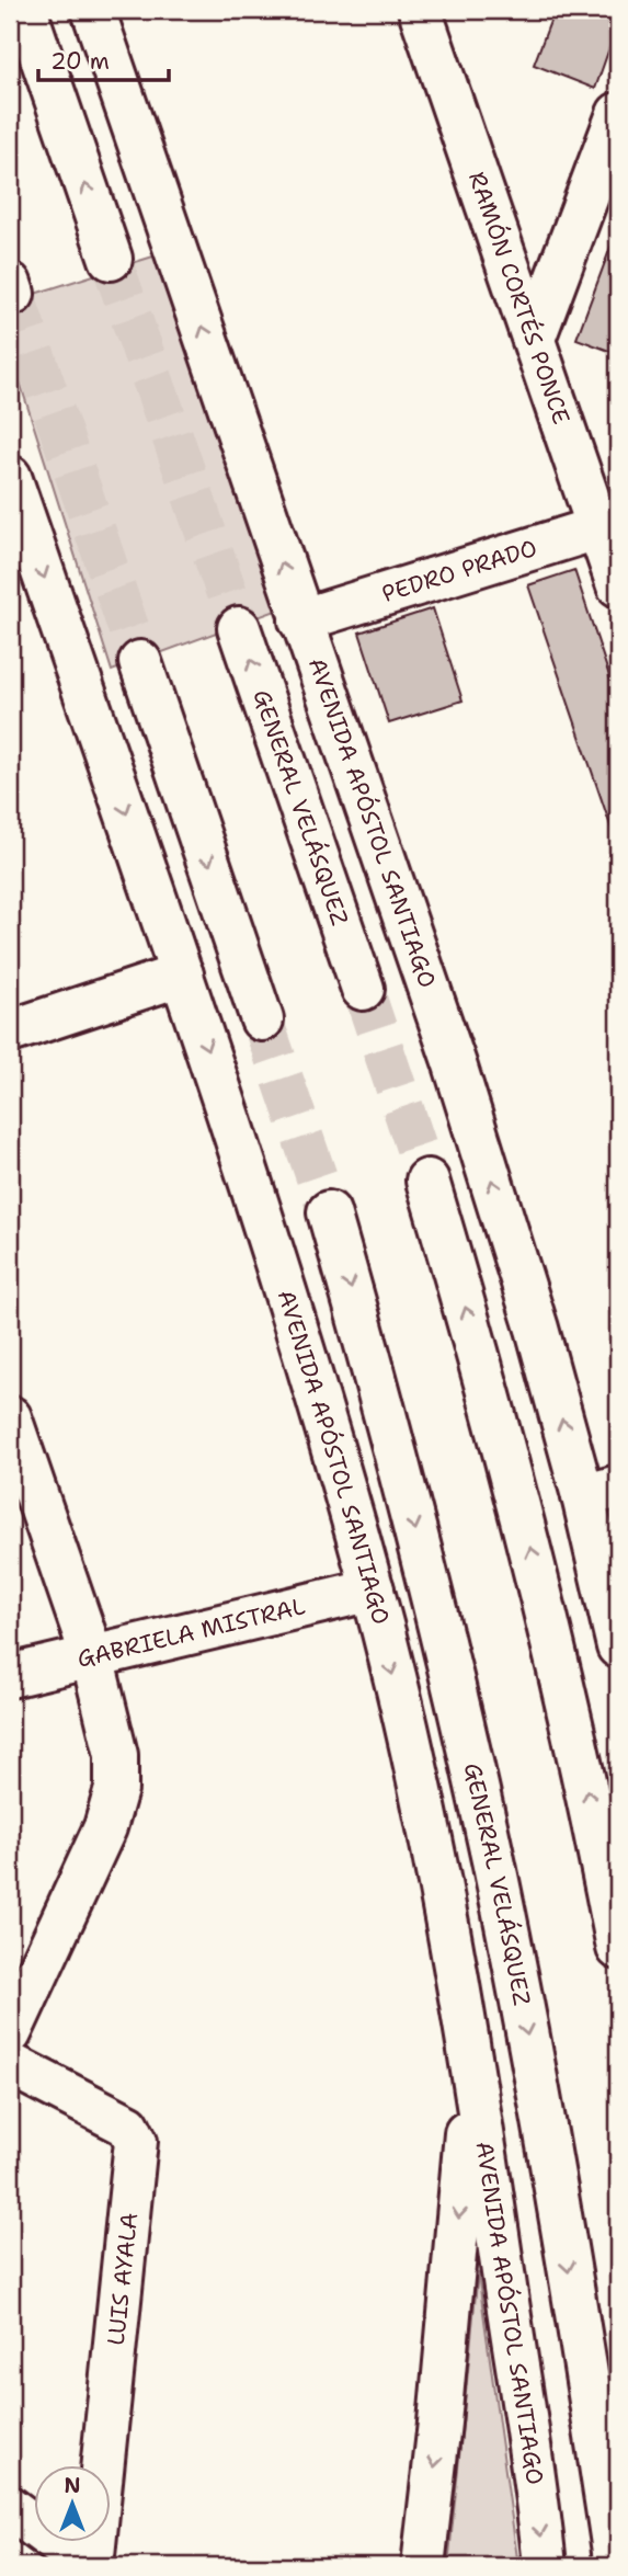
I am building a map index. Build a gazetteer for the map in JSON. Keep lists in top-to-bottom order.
{
  "streets": {
    "main road": [
      "RAMÓN CORTÉS PONCE",
      "PEDRO PRADO",
      "GENERAL VELÁSQUEZ",
      "AVENIDA APÓSTOL SANTIAGO",
      "GABRIELA MISTRAL",
      "LUIS AYALA"
    ]
  },
  "crossings": [
    ["RAMÓN CORTÉS PONCE", "PEDRO PRADO"],
    ["PEDRO PRADO", "AVENIDA APÓSTOL SANTIAGO"],
    ["AVENIDA APÓSTOL SANTIAGO", "GABRIELA MISTRAL"]
  ],
  "scale_bar": "20 m",
  "north": "top"
}
